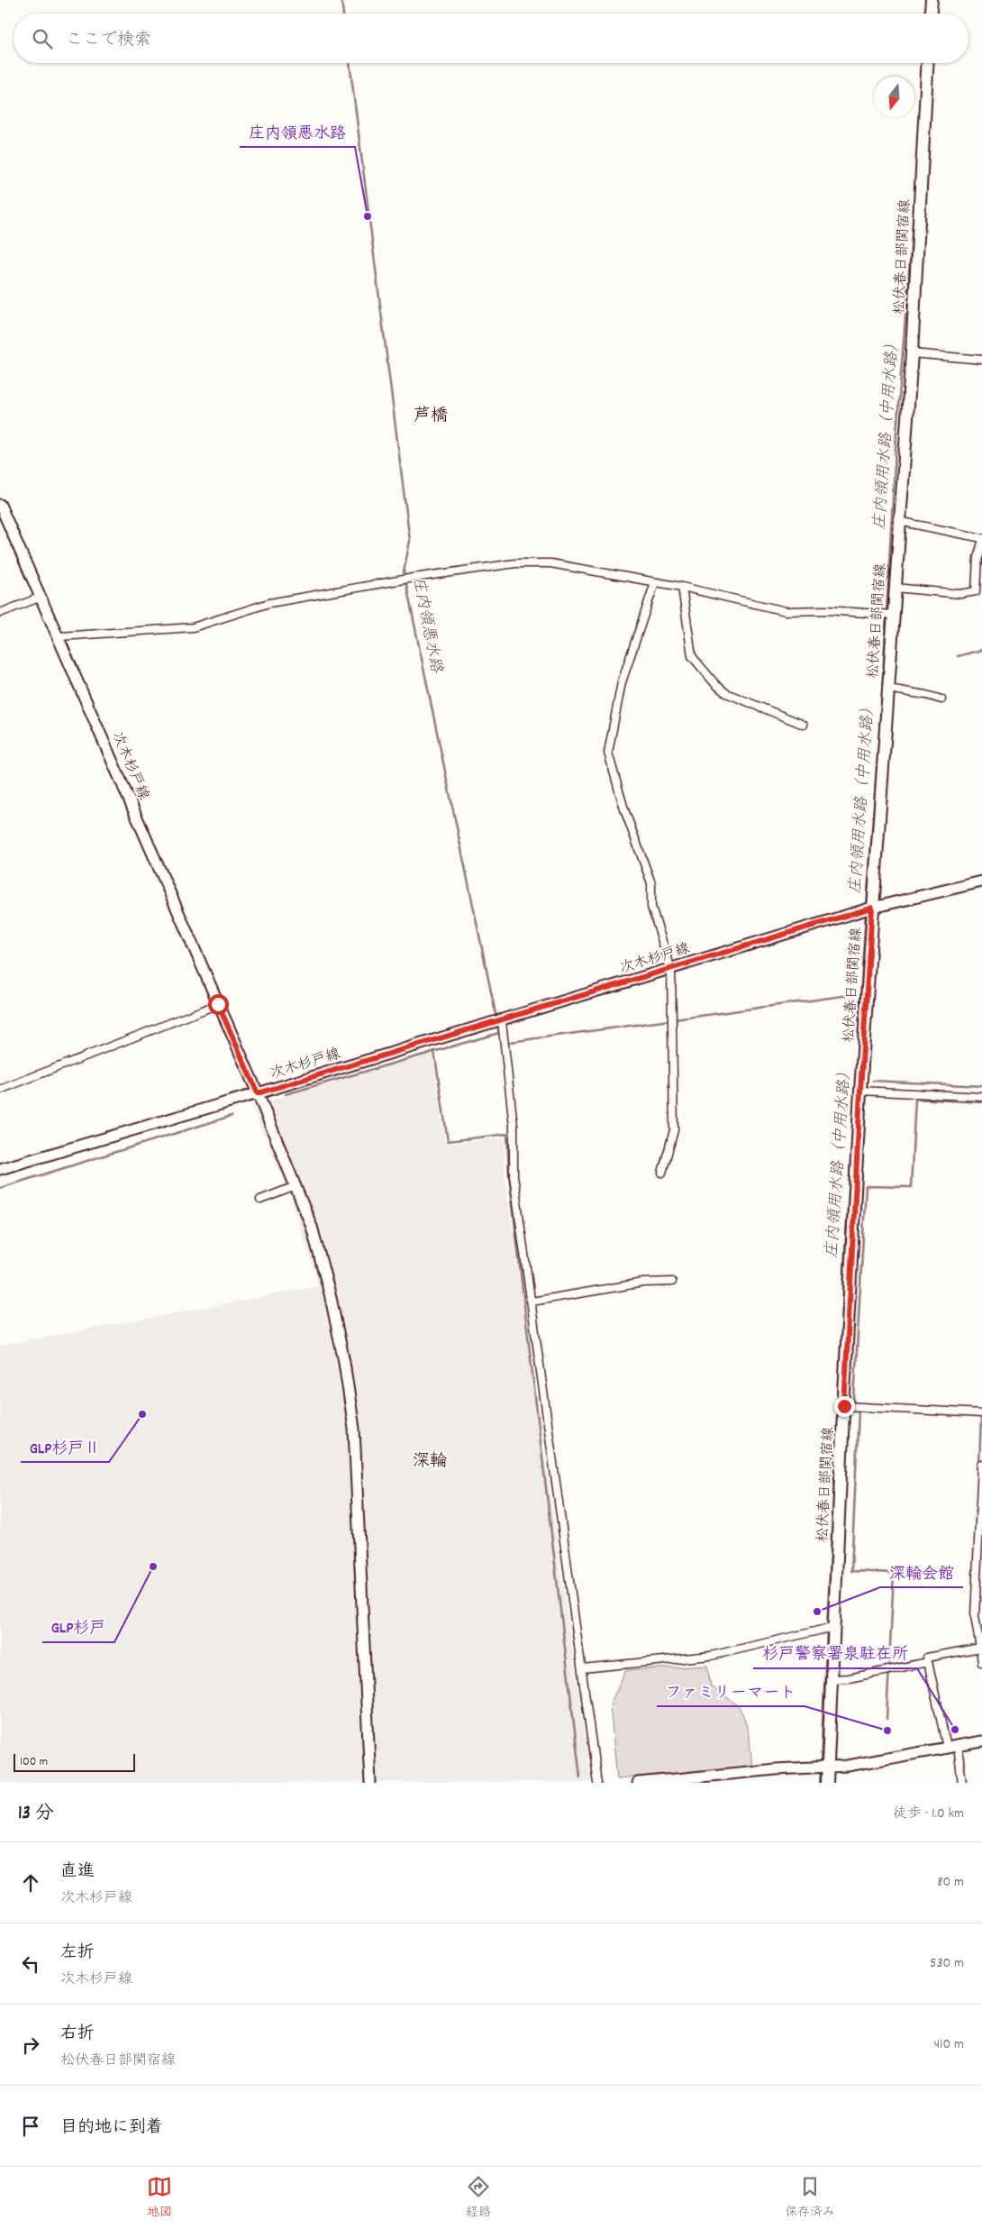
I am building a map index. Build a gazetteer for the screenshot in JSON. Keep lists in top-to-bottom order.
{
  "streets": {
    "main road": ["松伏春日部関宿線", "次木杉戸線"]
  },
  "crossings": [
    ["松伏春日部関宿線", "次木杉戸線"]
  ],
  "districts": ["芦橋", "深輪"],
  "water": ["庄内領用水路（中用水路）", "庄内領悪水路"],
  "places": [
    "庄内領悪水路",
    "GLP杉戸Ⅱ",
    "GLP杉戸",
    "深輪会館",
    "杉戸警察署泉駐在所",
    "ファミリーマート"
  ],
  "scale_bar": "100 m",
  "north": "bottom",
  "page": {
    "search": "ここで検索",
    "scale": "100 m",
    "heading": ["13 分", "徒歩 · 1.0 km"],
    "list": [
      ["直進", "次木杉戸線", "80 m"],
      ["左折", "次木杉戸線", "530 m"],
      ["右折", "松伏春日部関宿線", "410 m"],
      "目的地に到着"
    ],
    "nav": ["地図", "経路", "保存済み"]
  }
}
